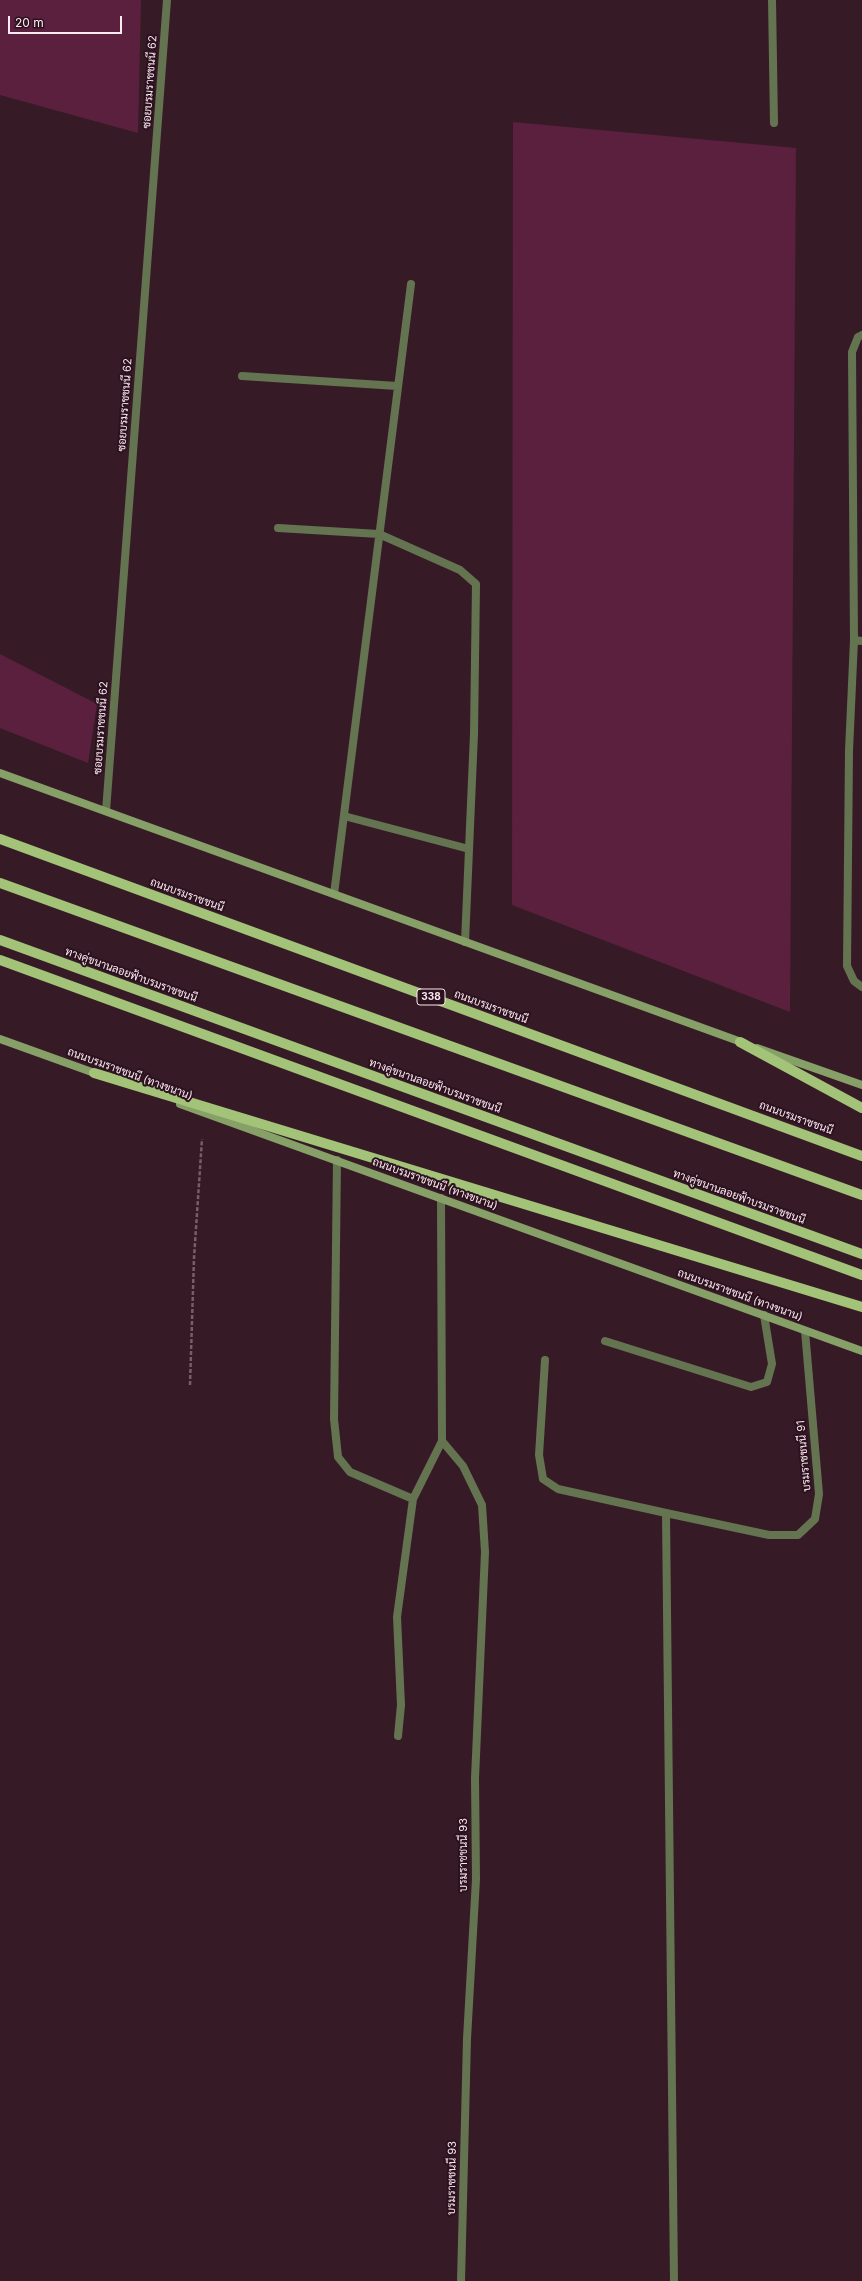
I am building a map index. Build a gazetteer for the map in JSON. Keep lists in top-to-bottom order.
{
  "streets": {
    "main road": [
      "ถนนบรมราชชนนี",
      "ทางคู่ขนานลอยฟ้าบรมราชชนนี",
      "338",
      "ถนนบรมราชชนนี (ทางขนาน)"
    ],
    "street": ["ซอยบรมราชชนนี 62", "บรมราชชนนี 91", "บรมราชชนนี 93"]
  },
  "crossings": [
    ["ถนนบรมราชชนนี (ทางขนาน)", "บรมราชชนนี 91"]
  ],
  "scale_bar": "20 m"
}
